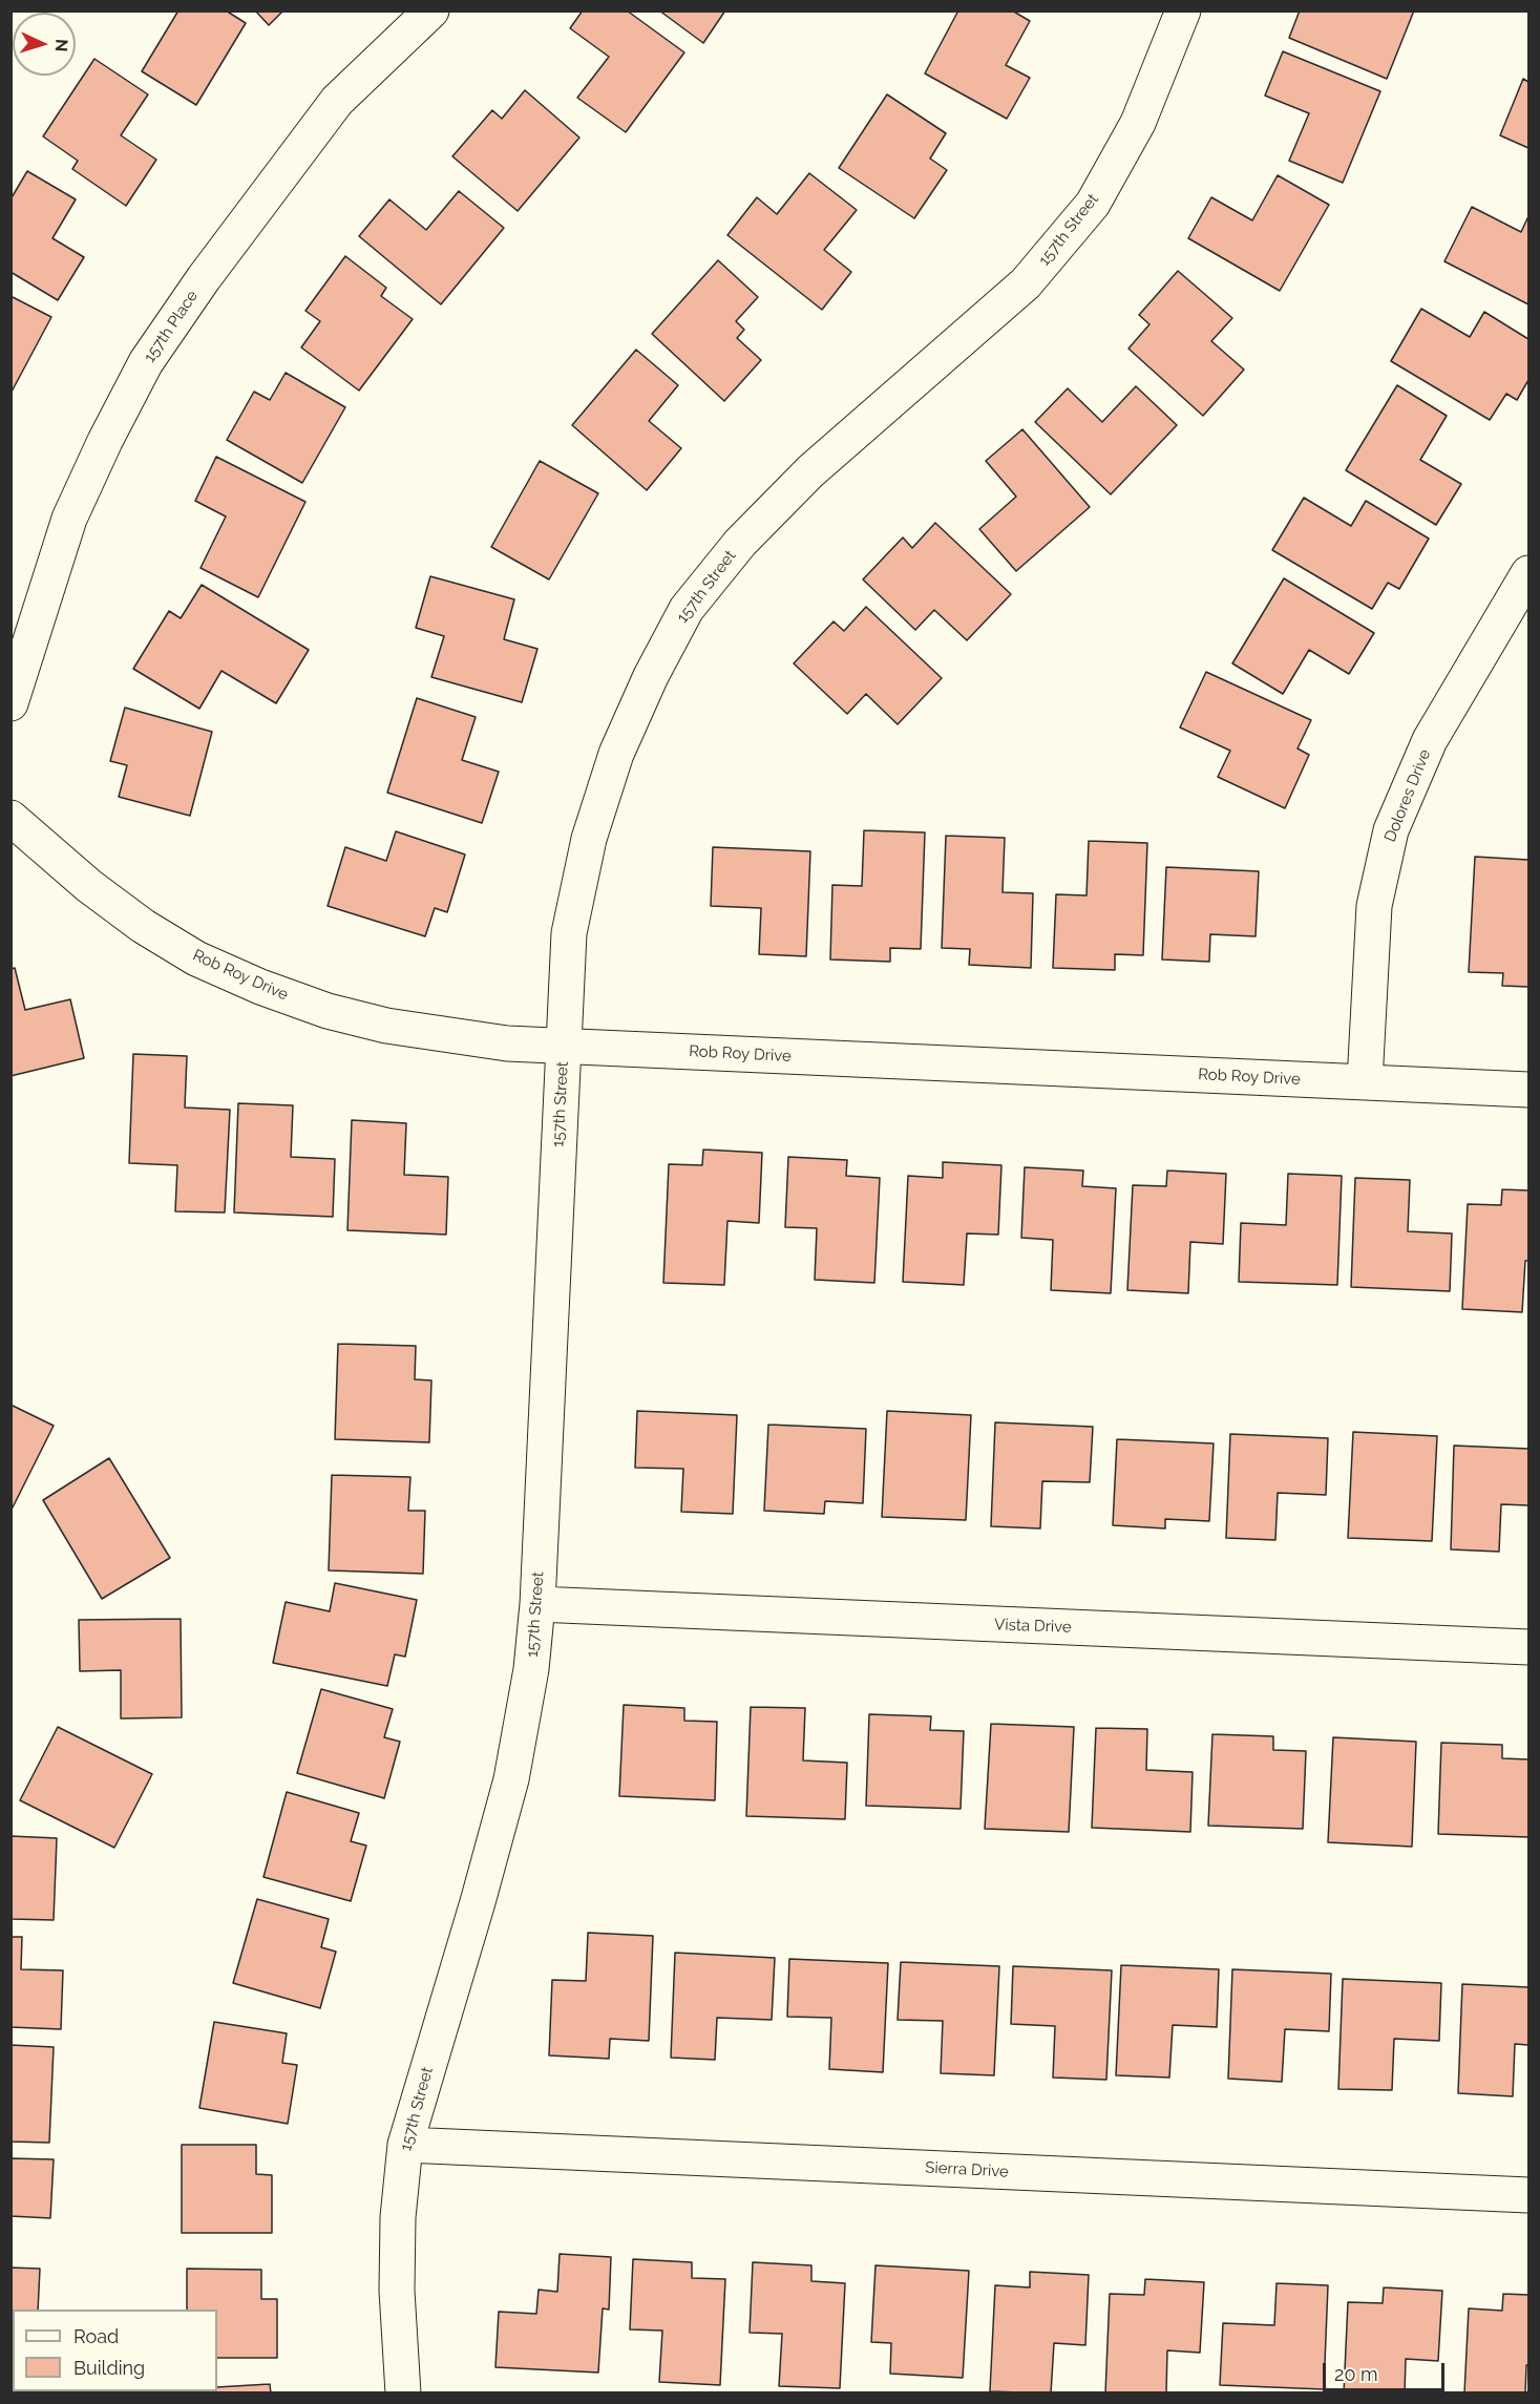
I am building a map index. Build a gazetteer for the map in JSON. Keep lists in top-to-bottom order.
{
  "streets": {
    "street": [
      "157th Street",
      "157th Place",
      "Dolores Drive",
      "Rob Roy Drive",
      "Vista Drive",
      "Sierra Drive"
    ]
  },
  "crossings": [
    ["157th Street", "Rob Roy Drive"],
    ["157th Street", "Vista Drive"],
    ["157th Street", "Sierra Drive"],
    ["Dolores Drive", "Rob Roy Drive"]
  ],
  "legend": ["Road", "Building"],
  "scale_bar": "20 m",
  "north": "right"
}
